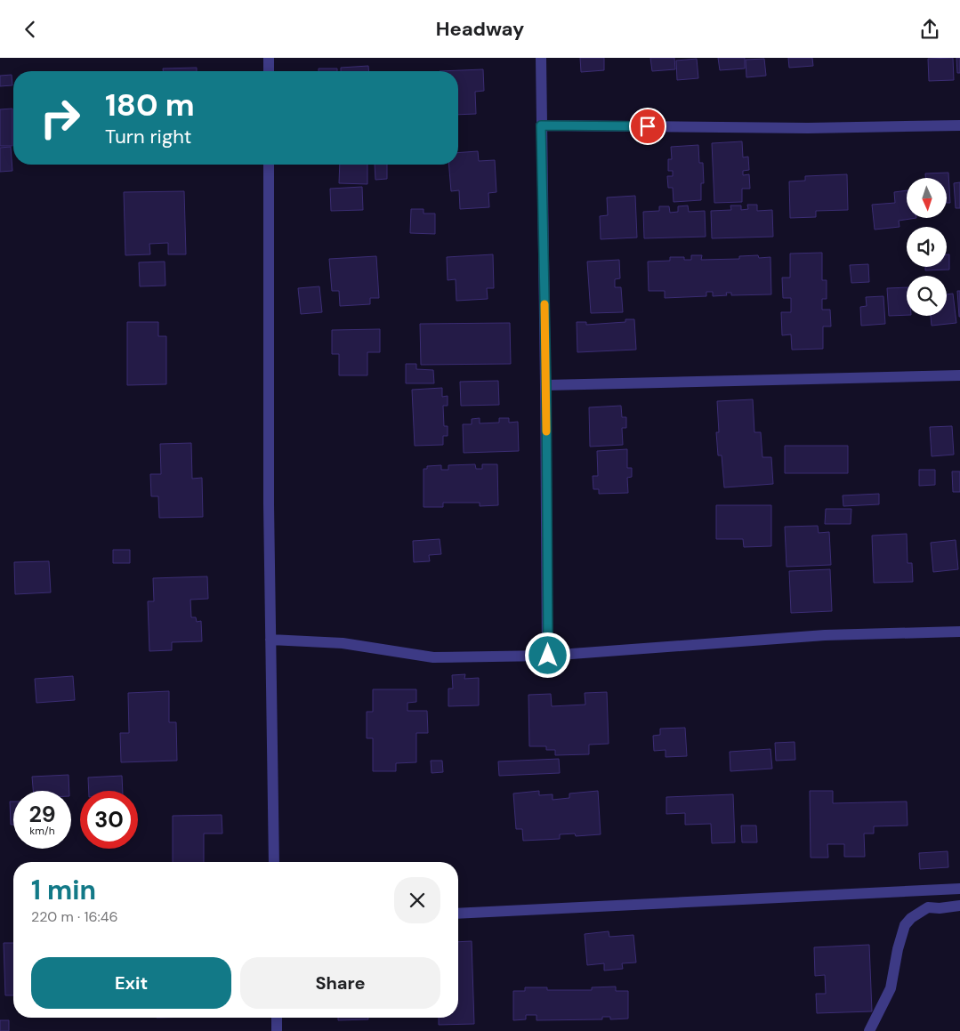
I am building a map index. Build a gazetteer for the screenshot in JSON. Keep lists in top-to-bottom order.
{
  "north": "bottom",
  "page": {
    "header": "Headway",
    "turn": ["180 m", "Turn right"],
    "speed": "29 km/h",
    "limit": "30",
    "heading": ["1 min", "220 m · 16:46"],
    "buttons": ["Exit", "Share"]
  }
}
